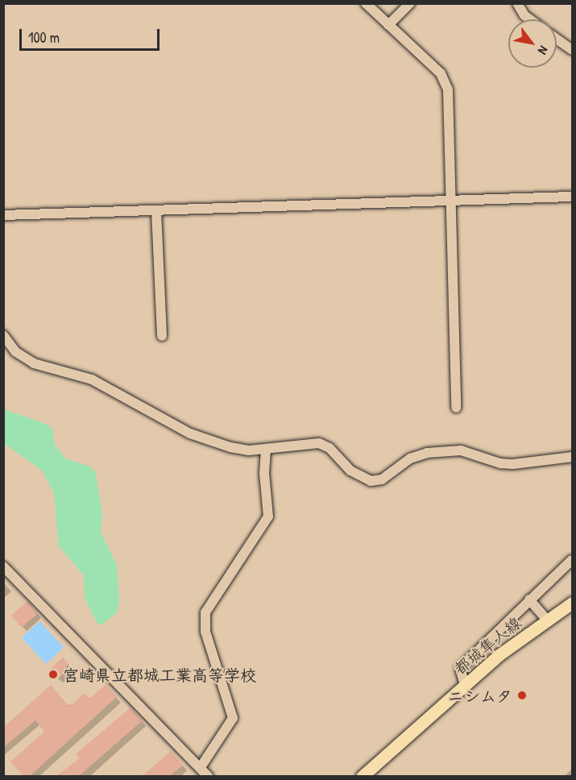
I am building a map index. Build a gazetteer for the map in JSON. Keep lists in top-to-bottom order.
{
  "streets": {
    "main road": ["都城隼人線"]
  },
  "places": ["宮崎県立都城工業高等学校", "ニシムタ"],
  "scale_bar": "100 m",
  "north": "bottom right"
}
